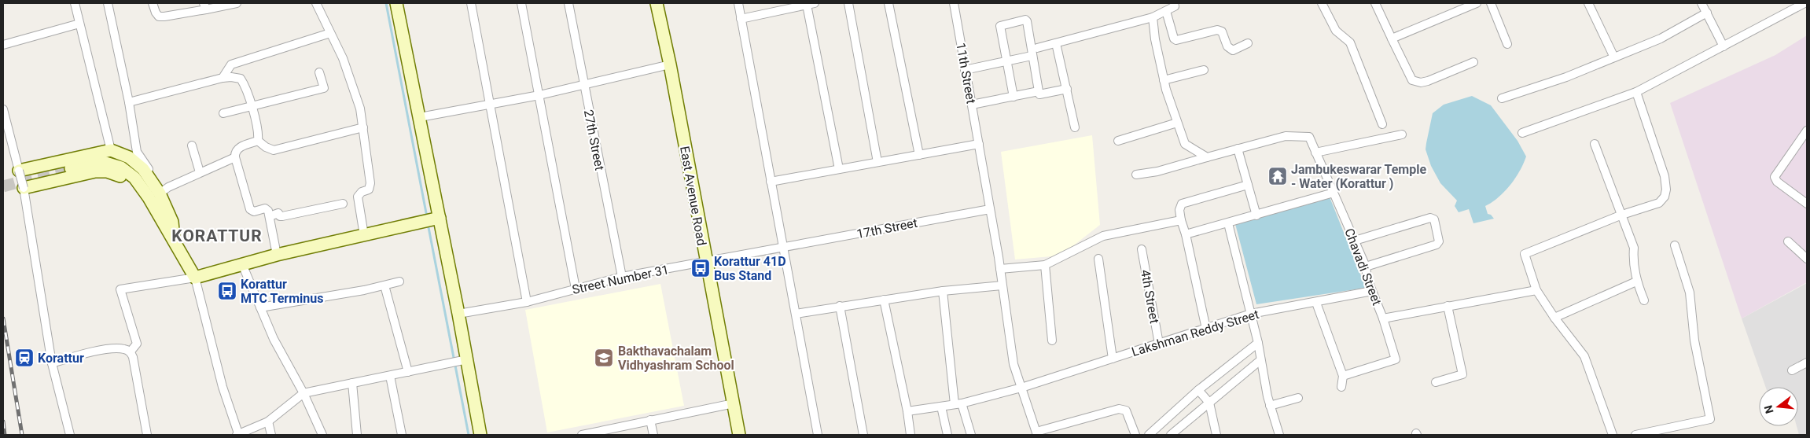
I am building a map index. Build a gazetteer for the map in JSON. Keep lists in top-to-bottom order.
{
  "streets": {
    "street": [
      "11th Street",
      "27th Street",
      "East Avenue Road",
      "17th Street",
      "Chavadi Street",
      "Street Number 31",
      "4th Street",
      "Lakshman Reddy Street"
    ]
  },
  "crossings": [
    ["11th Street", "17th Street"],
    ["11th Street", "Lakshman Reddy Street"],
    ["27th Street", "Street Number 31"],
    ["East Avenue Road", "Street Number 31"],
    ["17th Street", "Street Number 31"],
    ["Chavadi Street", "Lakshman Reddy Street"],
    ["4th Street", "Lakshman Reddy Street"]
  ],
  "districts": ["KORATTUR"],
  "places": {
    "temple": ["Jambukeswarar Temple - Water (Korattur )"],
    "bus stop": ["Korattur 41D Bus Stand", "Korattur MTC Terminus"],
    "station": ["Korattur"],
    "school or university": ["Bakthavachalam Vidhyashram School"]
  },
  "north": "left"
}
